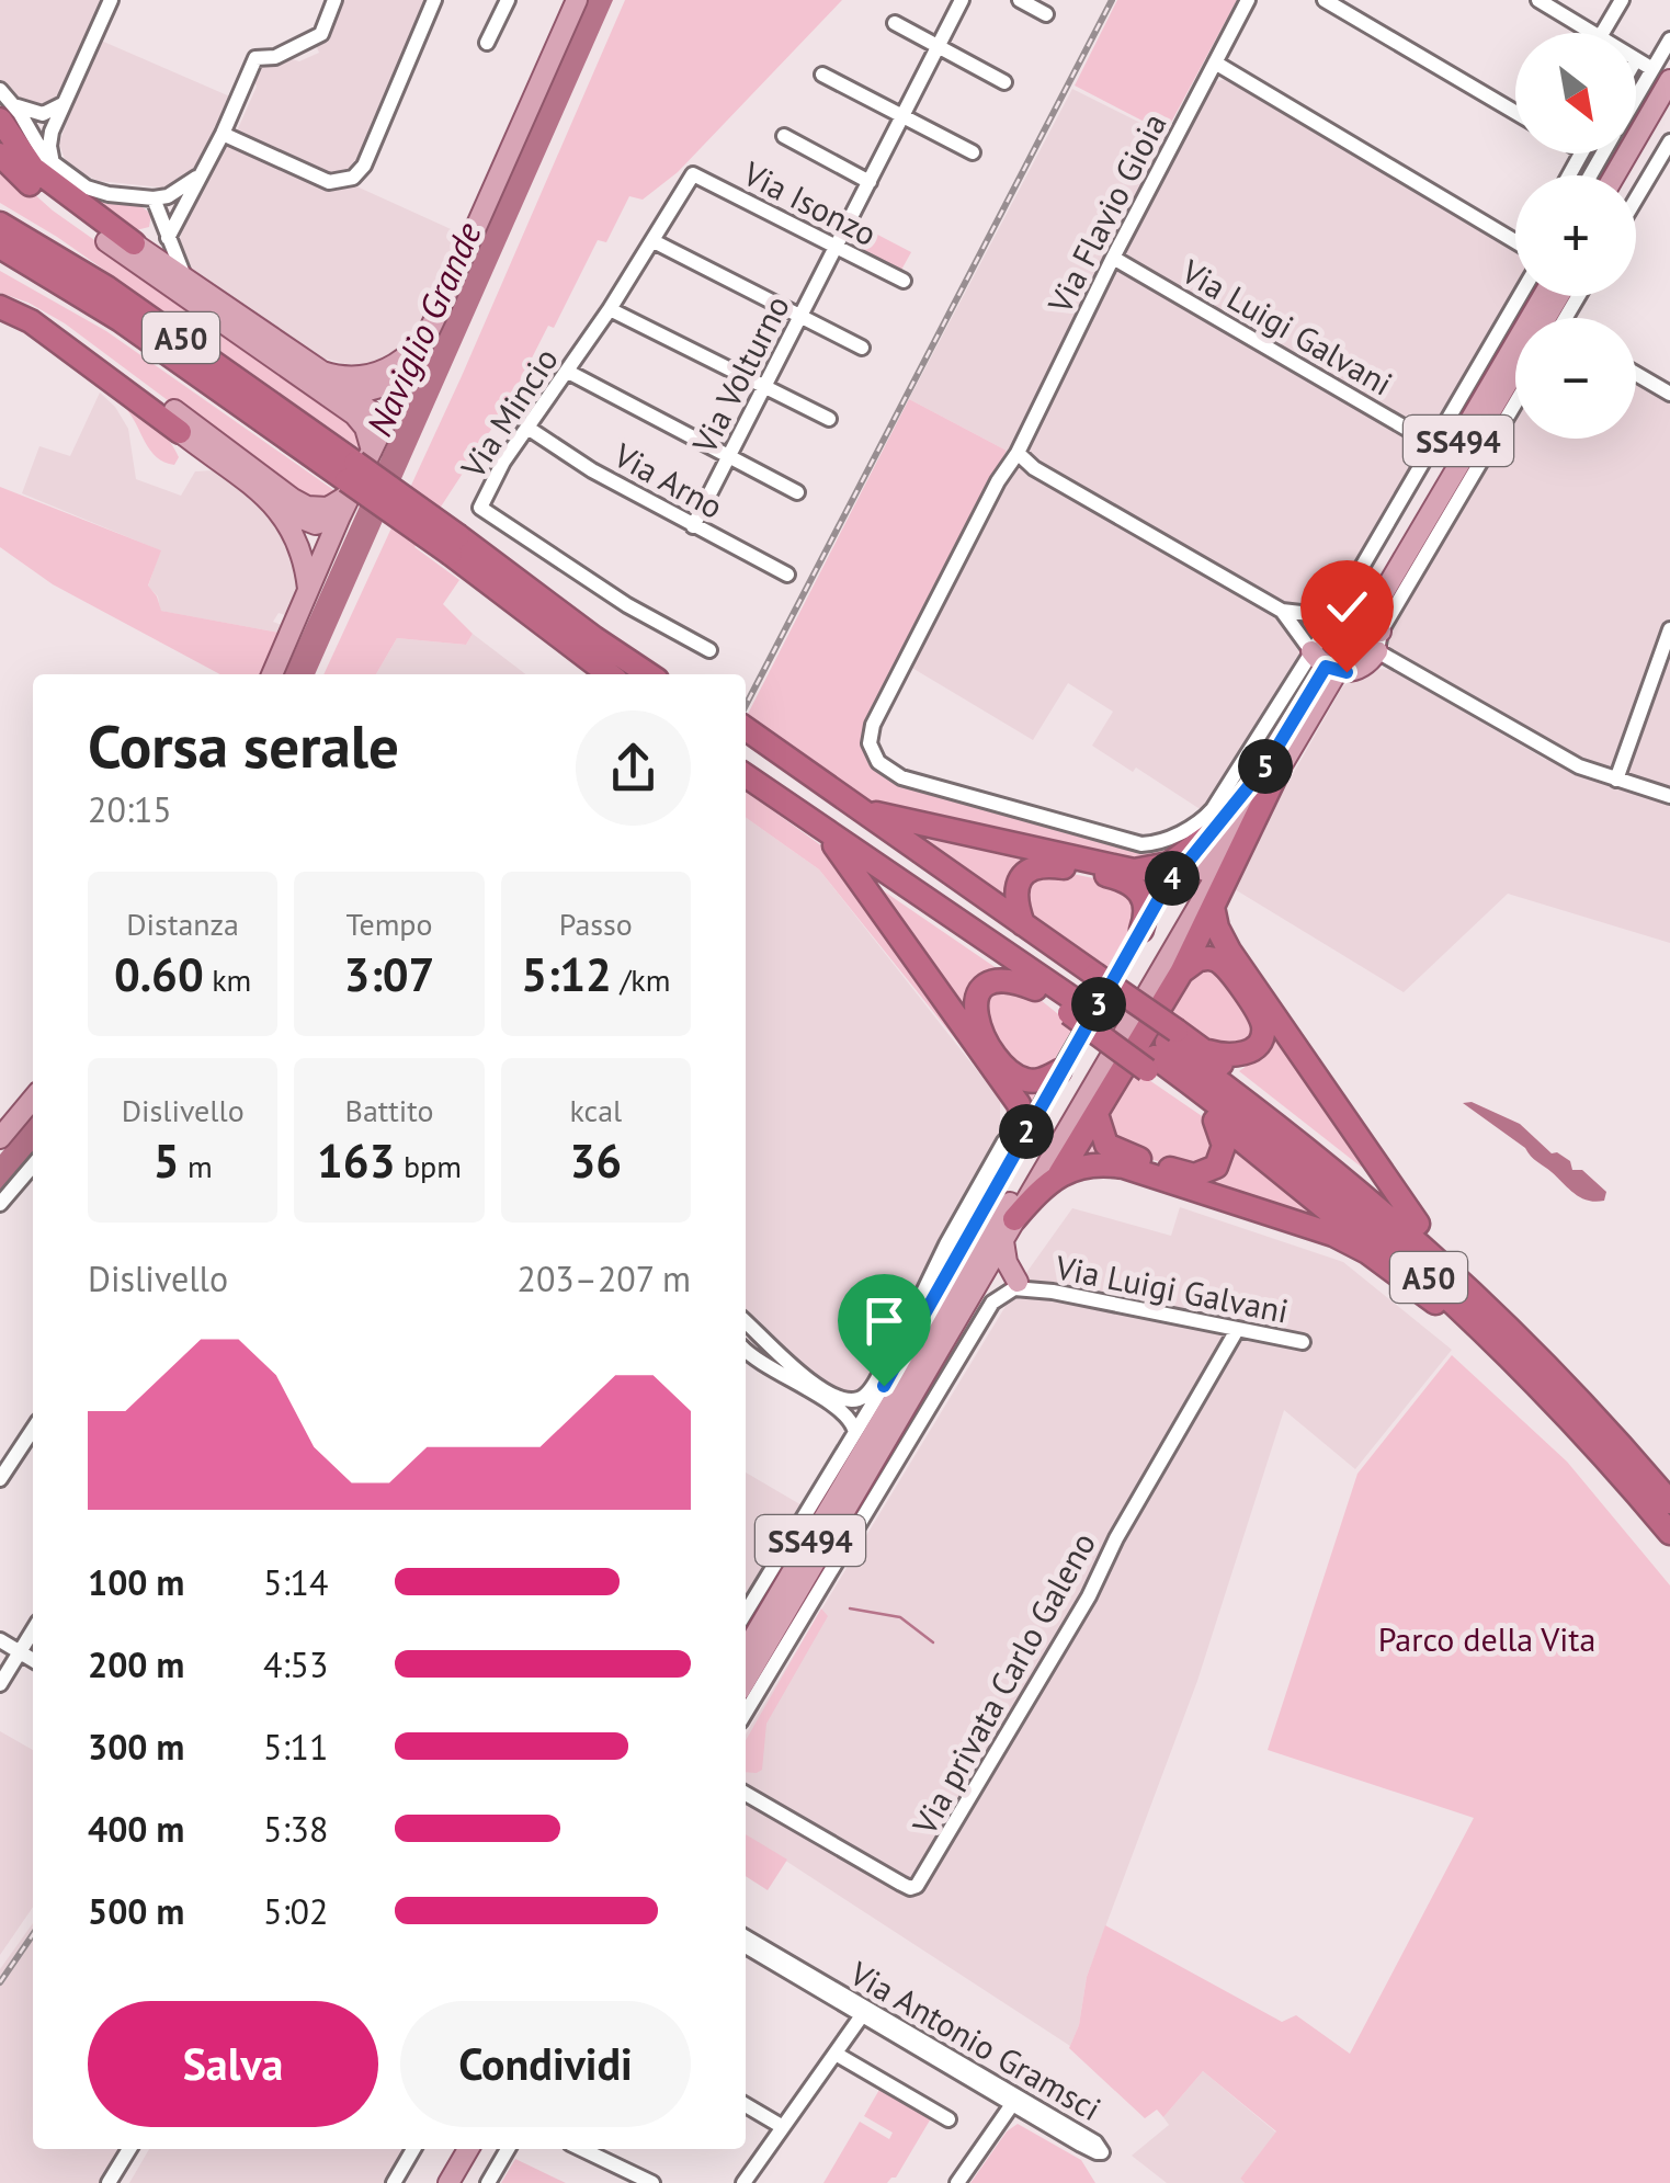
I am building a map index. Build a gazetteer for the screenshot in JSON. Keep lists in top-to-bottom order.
{
  "streets": {
    "highway": ["A50"],
    "main road": ["SS494"],
    "street": [
      "Via Isonzo",
      "Via Flavio Gioia",
      "Via Luigi Galvani",
      "Via Volturno",
      "Via Mincio",
      "Via Arno",
      "Via privata Carlo Galeno",
      "Via Antonio Gramsci"
    ]
  },
  "crossings": [
    ["Via Isonzo", "Via Volturno"],
    ["Via Isonzo", "Via Mincio"],
    ["Via Flavio Gioia", "Via Luigi Galvani"],
    ["Via Luigi Galvani", "SS494"],
    ["Via Luigi Galvani", "Via privata Carlo Galeno"],
    ["Via Volturno", "Via Arno"],
    ["Via Mincio", "Via Arno"]
  ],
  "water": ["Naviglio Grande"],
  "parks": ["Parco della Vita"],
  "north": "bottom right",
  "page": {
    "map_buttons": ["+", "−"],
    "heading": ["Corsa serale", "20:15"],
    "pins": [
      "5",
      "4",
      "3",
      "2"
    ],
    "stats": [
      ["Distanza", "0.60 km"],
      ["Tempo", "3:07"],
      ["Passo", "5:12 /km"],
      ["Dislivello", "5 m"],
      ["Battito", "163 bpm"],
      ["kcal", "36"]
    ],
    "chart": ["Dislivello", "203–207 m"],
    "list": [
      {
        "name": "100 m",
        "note": "5:14"
      },
      {
        "name": "200 m",
        "note": "4:53"
      },
      {
        "name": "300 m",
        "note": "5:11"
      },
      {
        "name": "400 m",
        "note": "5:38"
      },
      {
        "name": "500 m",
        "note": "5:02"
      }
    ],
    "buttons": ["Salva", "Condividi"]
  }
}
